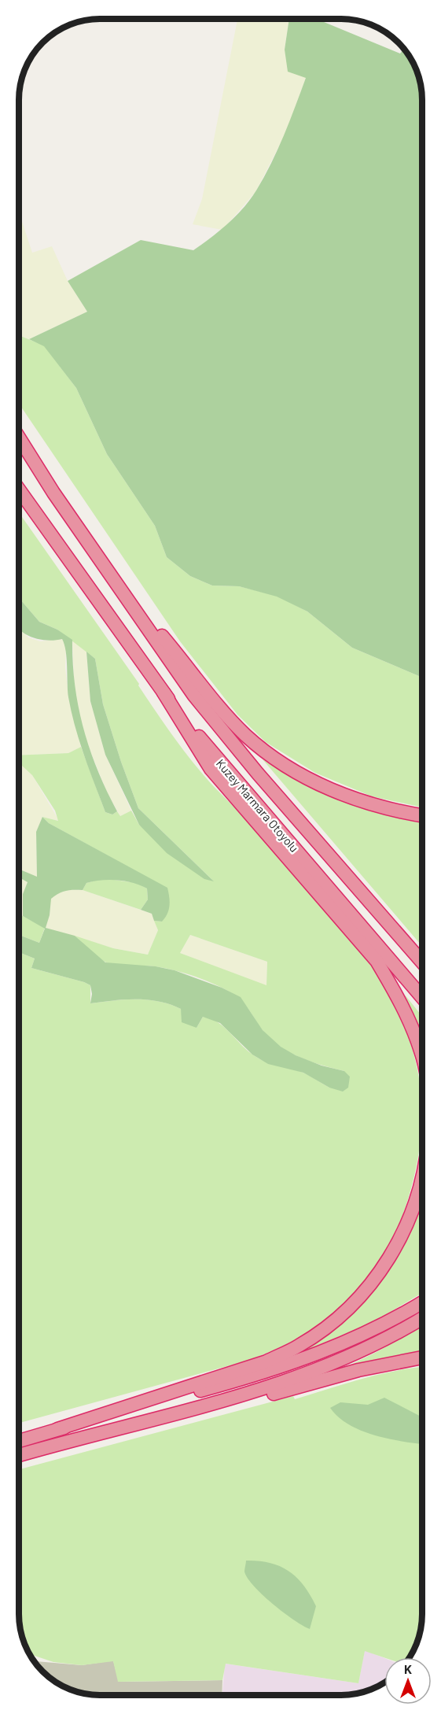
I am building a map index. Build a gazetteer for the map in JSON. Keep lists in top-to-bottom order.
{
  "streets": {
    "highway": ["Kuzey Marmara Otoyolu"]
  },
  "north": "top"
}
